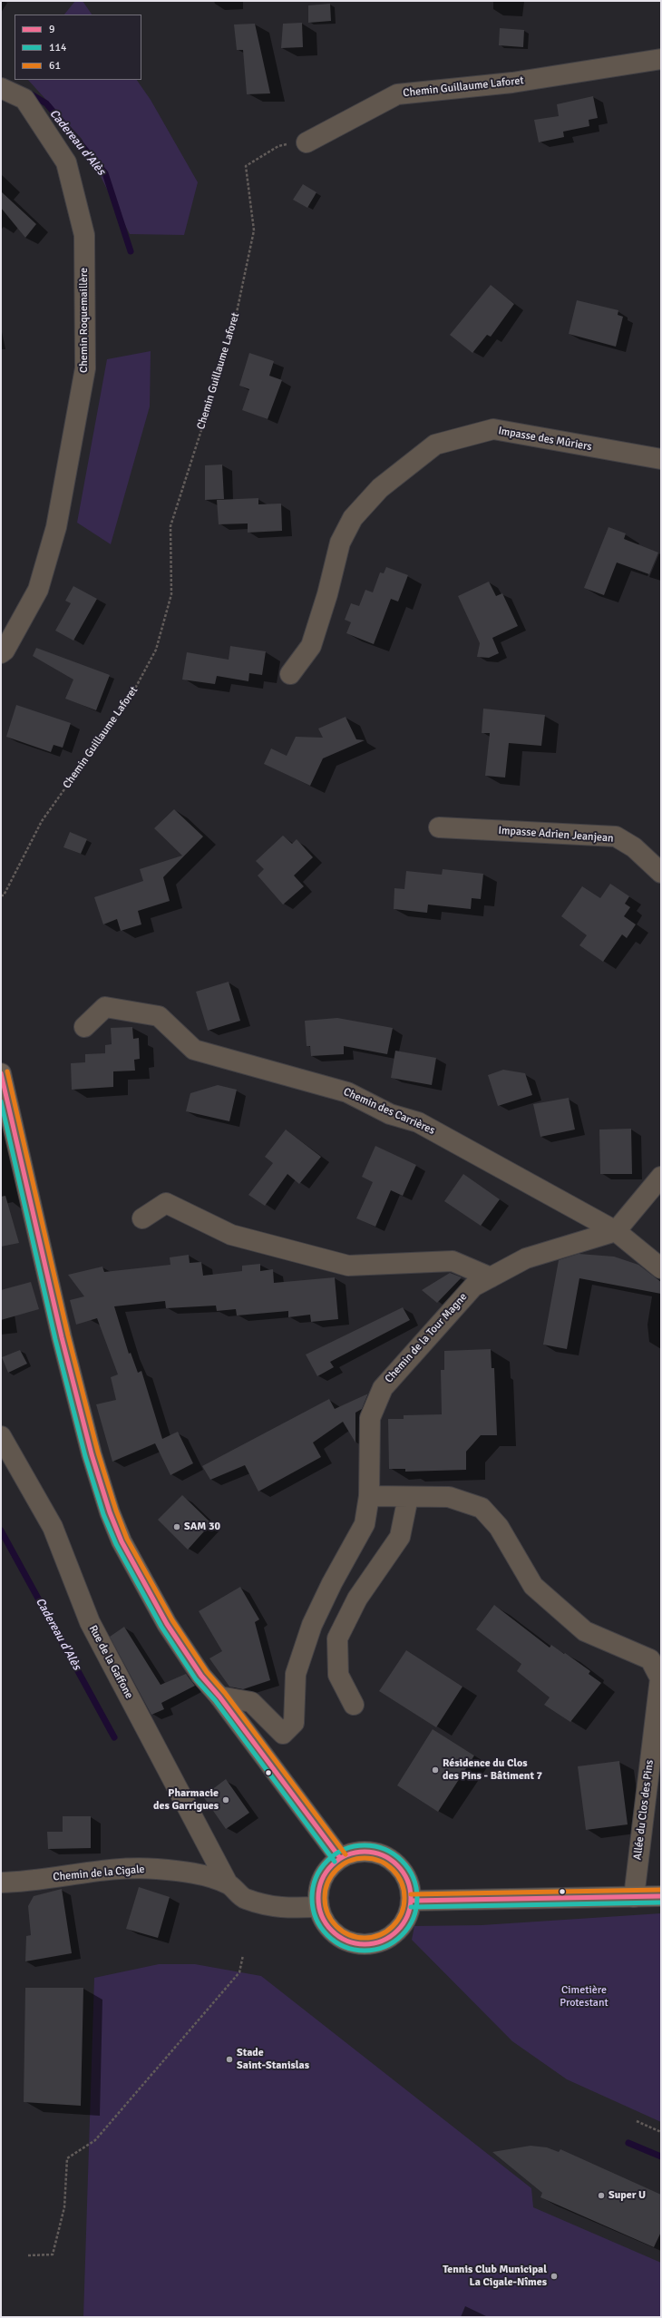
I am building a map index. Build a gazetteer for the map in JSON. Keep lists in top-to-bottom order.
{
  "streets": {
    "street": [
      "Chemin Guillaume Laforet",
      "Chemin Roquemaillère",
      "Impasse des Mûriers",
      "Impasse Adrien Jeanjean",
      "Chemin des Carrières",
      "Chemin de la Tour Magne",
      "Rue de la Gaffone",
      "Allée du Clos des Pins",
      "Chemin de la Cigale"
    ]
  },
  "crossings": [
    ["Chemin des Carrières", "Chemin de la Tour Magne"],
    ["Chemin de la Tour Magne", "Allée du Clos des Pins"],
    ["Rue de la Gaffone", "Chemin de la Cigale"]
  ],
  "water": ["Cadereau d'Alès"],
  "parks": ["Cimetière Protestant"],
  "places": [
    "SAM 30",
    "Résidence du Clos des Pins - Bâtiment 7",
    "Pharmacie des Garrigues",
    "Stade Saint-Stanislas",
    "Super U",
    "Tennis Club Municipal La Cigale-Nîmes"
  ],
  "lines": ["transit line 61", "transit line 9", "transit line 114"],
  "legend": ["9", "114", "61"]
}
